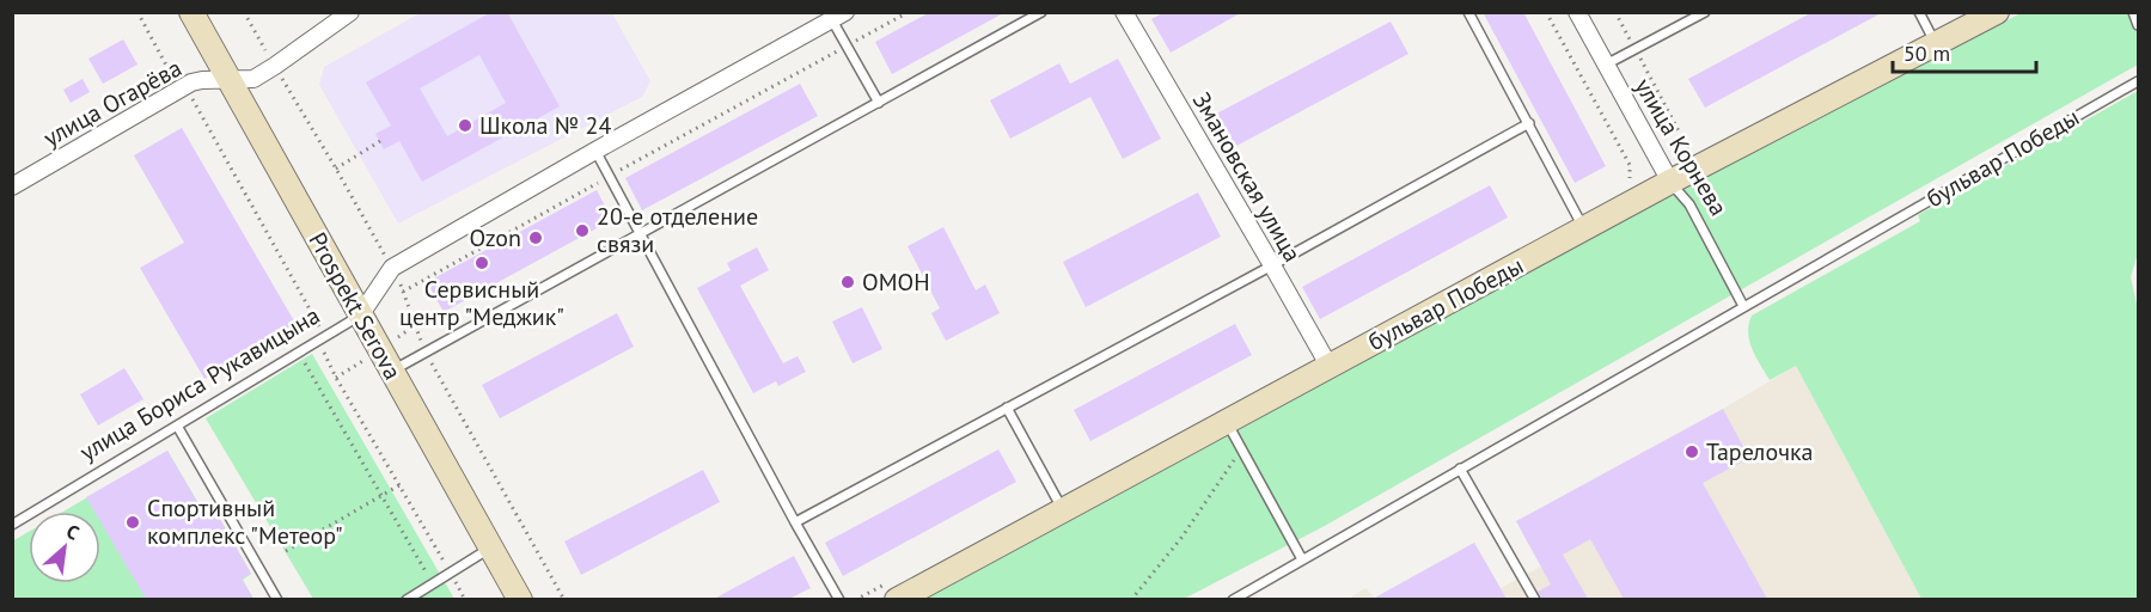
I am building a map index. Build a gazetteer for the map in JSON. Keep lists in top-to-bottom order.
{
  "streets": {
    "street": [
      "улица Огарёва",
      "улица Корнева",
      "бульвар Победы",
      "Змановская улица",
      "Prospekt Serova",
      "улица Бориса Рукавицына"
    ]
  },
  "crossings": [
    ["улица Огарёва", "Prospekt Serova"],
    ["улица Корнева", "бульвар Победы"],
    ["бульвар Победы", "Змановская улица"],
    ["Prospekt Serova", "улица Бориса Рукавицына"]
  ],
  "places": [
    "Школа № 24",
    "20-е отделение связи",
    "Ozon",
    "Сервисный центр \"Меджик\"",
    "ОМОН",
    "Тарелочка",
    "Спортивный комплекс \"Метеор\""
  ],
  "scale_bar": "50 m",
  "north": "top right"
}
